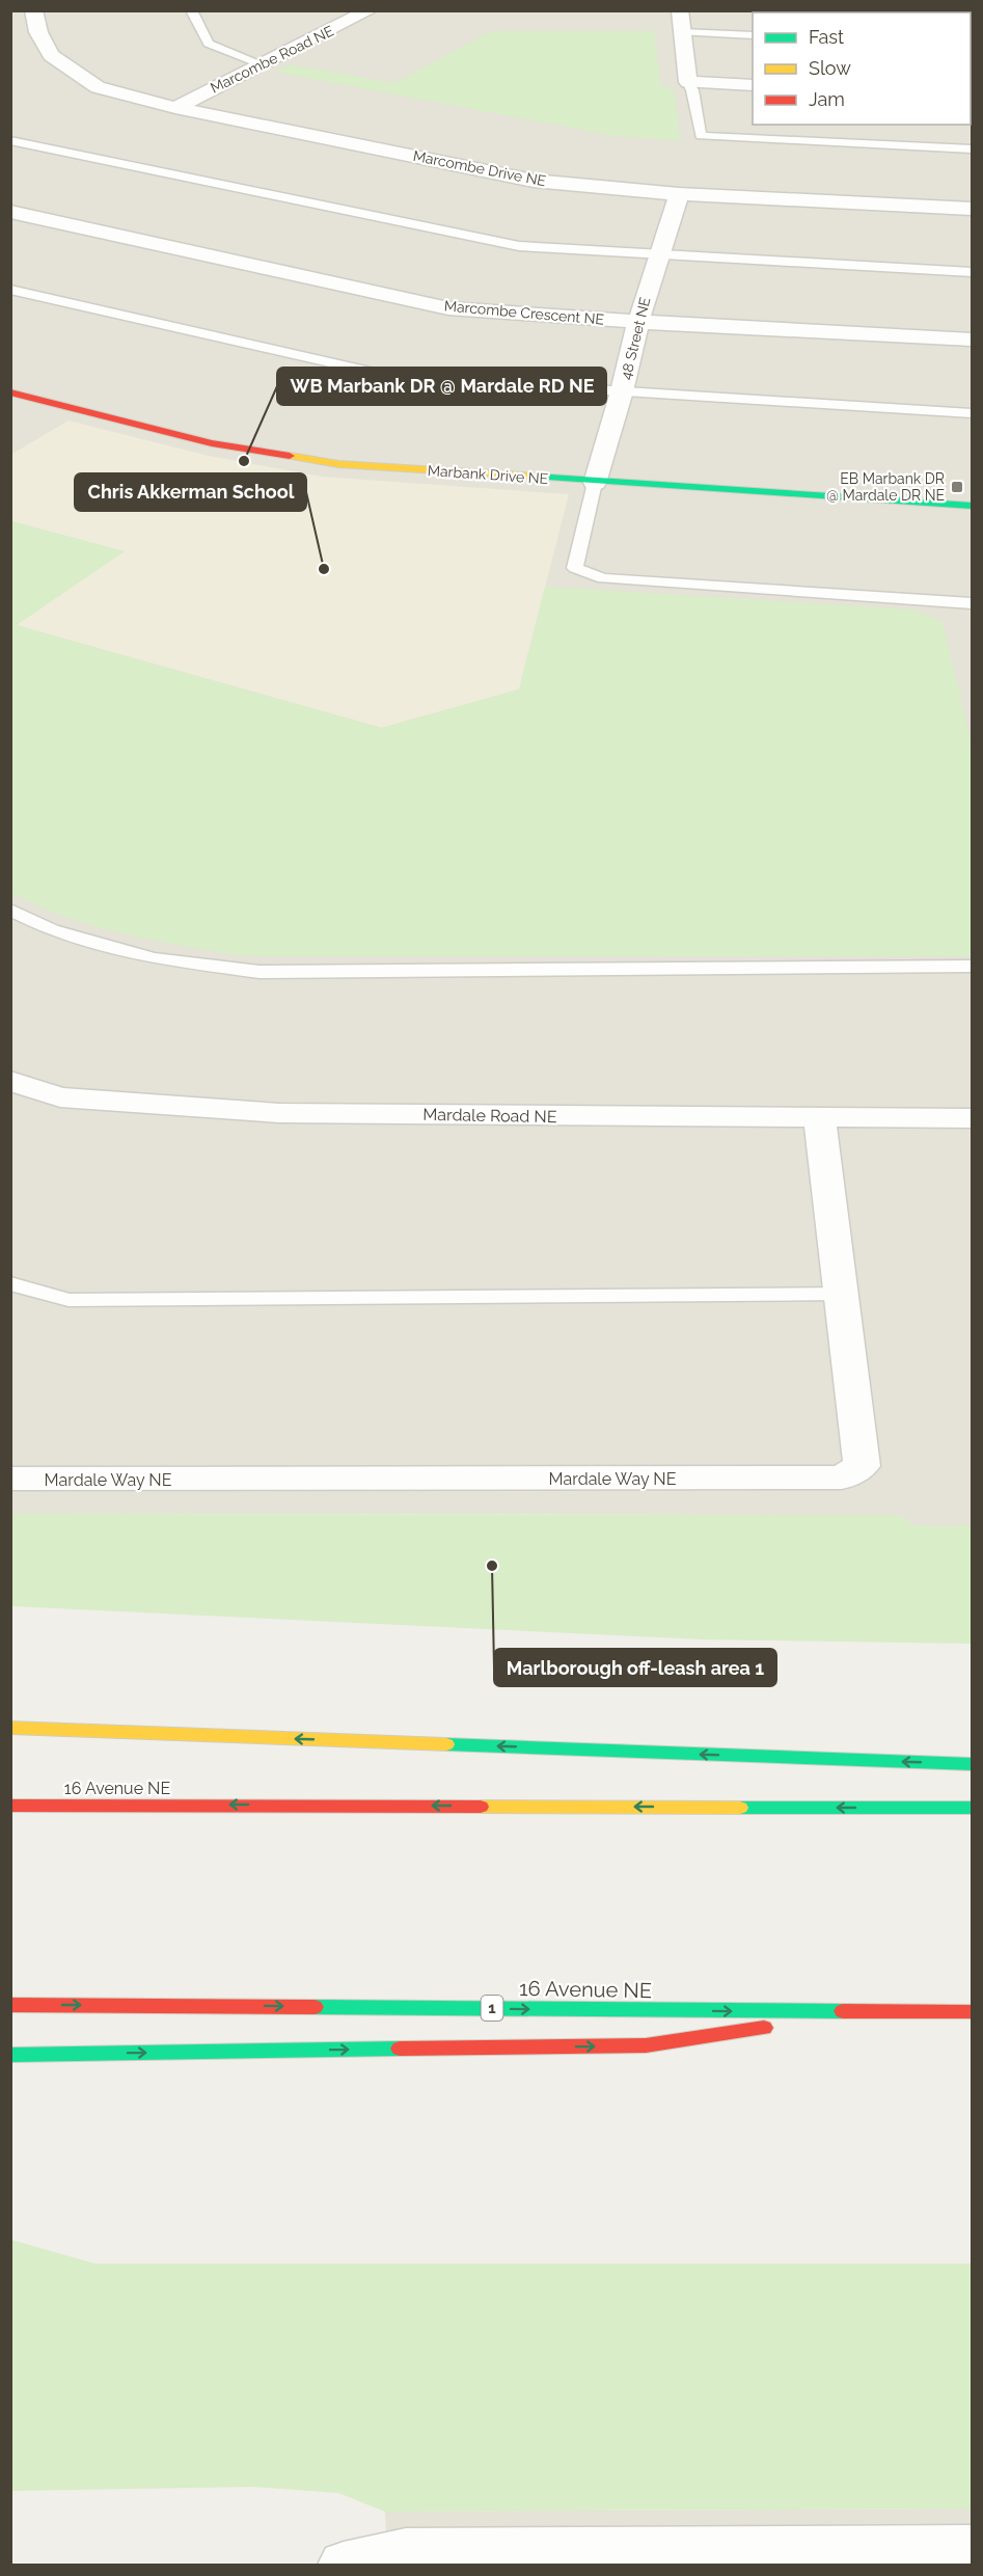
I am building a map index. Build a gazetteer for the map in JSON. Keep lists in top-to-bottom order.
{
  "streets": {
    "main road": ["Marbank Drive NE", "16 Avenue NE", "1"],
    "street": [
      "Marcombe Road NE",
      "Marcombe Drive NE",
      "Marcombe Crescent NE",
      "48 Street NE",
      "Mardale Road NE",
      "Mardale Way NE"
    ]
  },
  "crossings": [
    ["Marcombe Road NE", "Marcombe Drive NE"],
    ["Marcombe Drive NE", "48 Street NE"],
    ["Marcombe Crescent NE", "48 Street NE"],
    ["48 Street NE", "Marbank Drive NE"],
    ["Mardale Road NE", "Mardale Way NE"]
  ],
  "places": {
    "other": ["WB Marbank DR @ Mardale RD NE", "Chris Akkerman School", "Marlborough off-leash area 1"],
    "transit": ["EB Marbank DR @ Mardale DR NE"]
  },
  "legend": ["Fast", "Slow", "Jam"]
}
